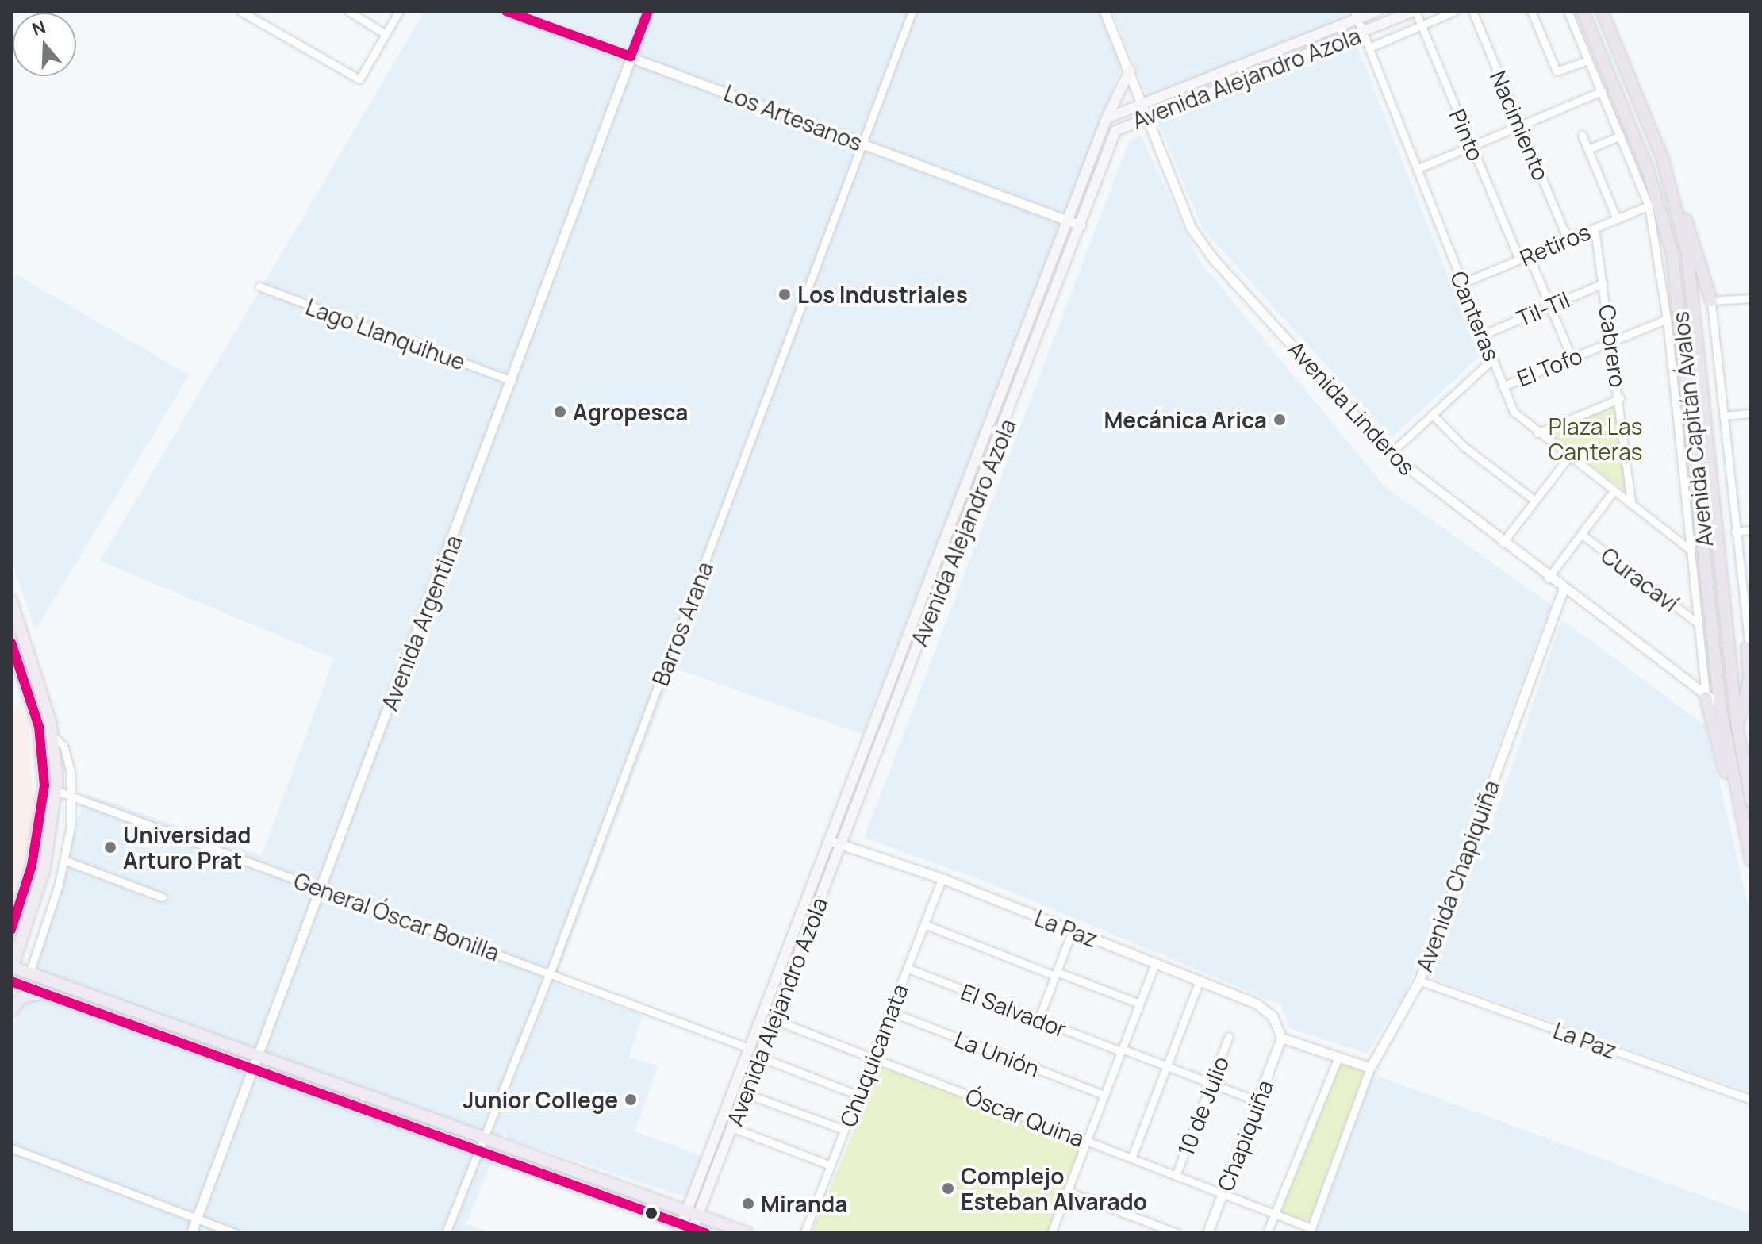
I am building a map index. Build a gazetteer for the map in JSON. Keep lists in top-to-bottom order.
{
  "streets": {
    "highway": ["Avenida Capitán Ávalos"],
    "main road": ["Avenida Alejandro Azola"],
    "street": [
      "Los Artesanos",
      "Nacimiento",
      "Pinto",
      "Retiros",
      "Til-Til",
      "Canteras",
      "Lago Llanquihue",
      "Cabrero",
      "El Tofo",
      "Avenida Linderos",
      "Curacaví",
      "Avenida Argentina",
      "Barros Arana",
      "Avenida Chapiquiña",
      "General Óscar Bonilla",
      "La Paz",
      "El Salvador",
      "La Unión",
      "Chuquicamata",
      "10 de Julio",
      "Óscar Quina",
      "Chapiquiña"
    ]
  },
  "crossings": [
    ["Avenida Alejandro Azola", "Los Artesanos"],
    ["Avenida Alejandro Azola", "Pinto"],
    ["Avenida Alejandro Azola", "Canteras"],
    ["Avenida Alejandro Azola", "Avenida Linderos"],
    ["Avenida Alejandro Azola", "General Óscar Bonilla"],
    ["Avenida Alejandro Azola", "La Paz"],
    ["Avenida Alejandro Azola", "Óscar Quina"],
    ["Los Artesanos", "Avenida Argentina"],
    ["Los Artesanos", "Barros Arana"],
    ["Nacimiento", "Retiros"],
    ["Pinto", "Retiros"],
    ["Retiros", "Canteras"],
    ["Retiros", "Cabrero"],
    ["Retiros", "Avenida Capitán Ávalos"],
    ["Til-Til", "Canteras"],
    ["Til-Til", "Cabrero"],
    ["Canteras", "Cabrero"],
    ["Canteras", "El Tofo"],
    ["Canteras", "Avenida Capitán Ávalos"],
    ["Lago Llanquihue", "Avenida Argentina"],
    ["Cabrero", "El Tofo"],
    ["El Tofo", "Avenida Linderos"],
    ["El Tofo", "Avenida Capitán Ávalos"],
    ["Avenida Linderos", "Avenida Capitán Ávalos"],
    ["Avenida Linderos", "Avenida Chapiquiña"],
    ["Avenida Capitán Ávalos", "Curacaví"],
    ["Avenida Argentina", "General Óscar Bonilla"],
    ["Barros Arana", "General Óscar Bonilla"],
    ["Avenida Chapiquiña", "La Paz"],
    ["La Paz", "Chuquicamata"],
    ["La Paz", "Chapiquiña"],
    ["El Salvador", "Chuquicamata"],
    ["El Salvador", "10 de Julio"],
    ["El Salvador", "Chapiquiña"],
    ["La Unión", "Chuquicamata"],
    ["Chuquicamata", "Óscar Quina"],
    ["10 de Julio", "Óscar Quina"],
    ["Óscar Quina", "Chapiquiña"]
  ],
  "parks": ["Plaza Las Canteras"],
  "places": [
    "Los Industriales",
    "Agropesca",
    "Mecánica Arica",
    "Universidad Arturo Prat",
    "Junior College",
    "Complejo Esteban Alvarado",
    "Miranda"
  ],
  "north": "top"
}
